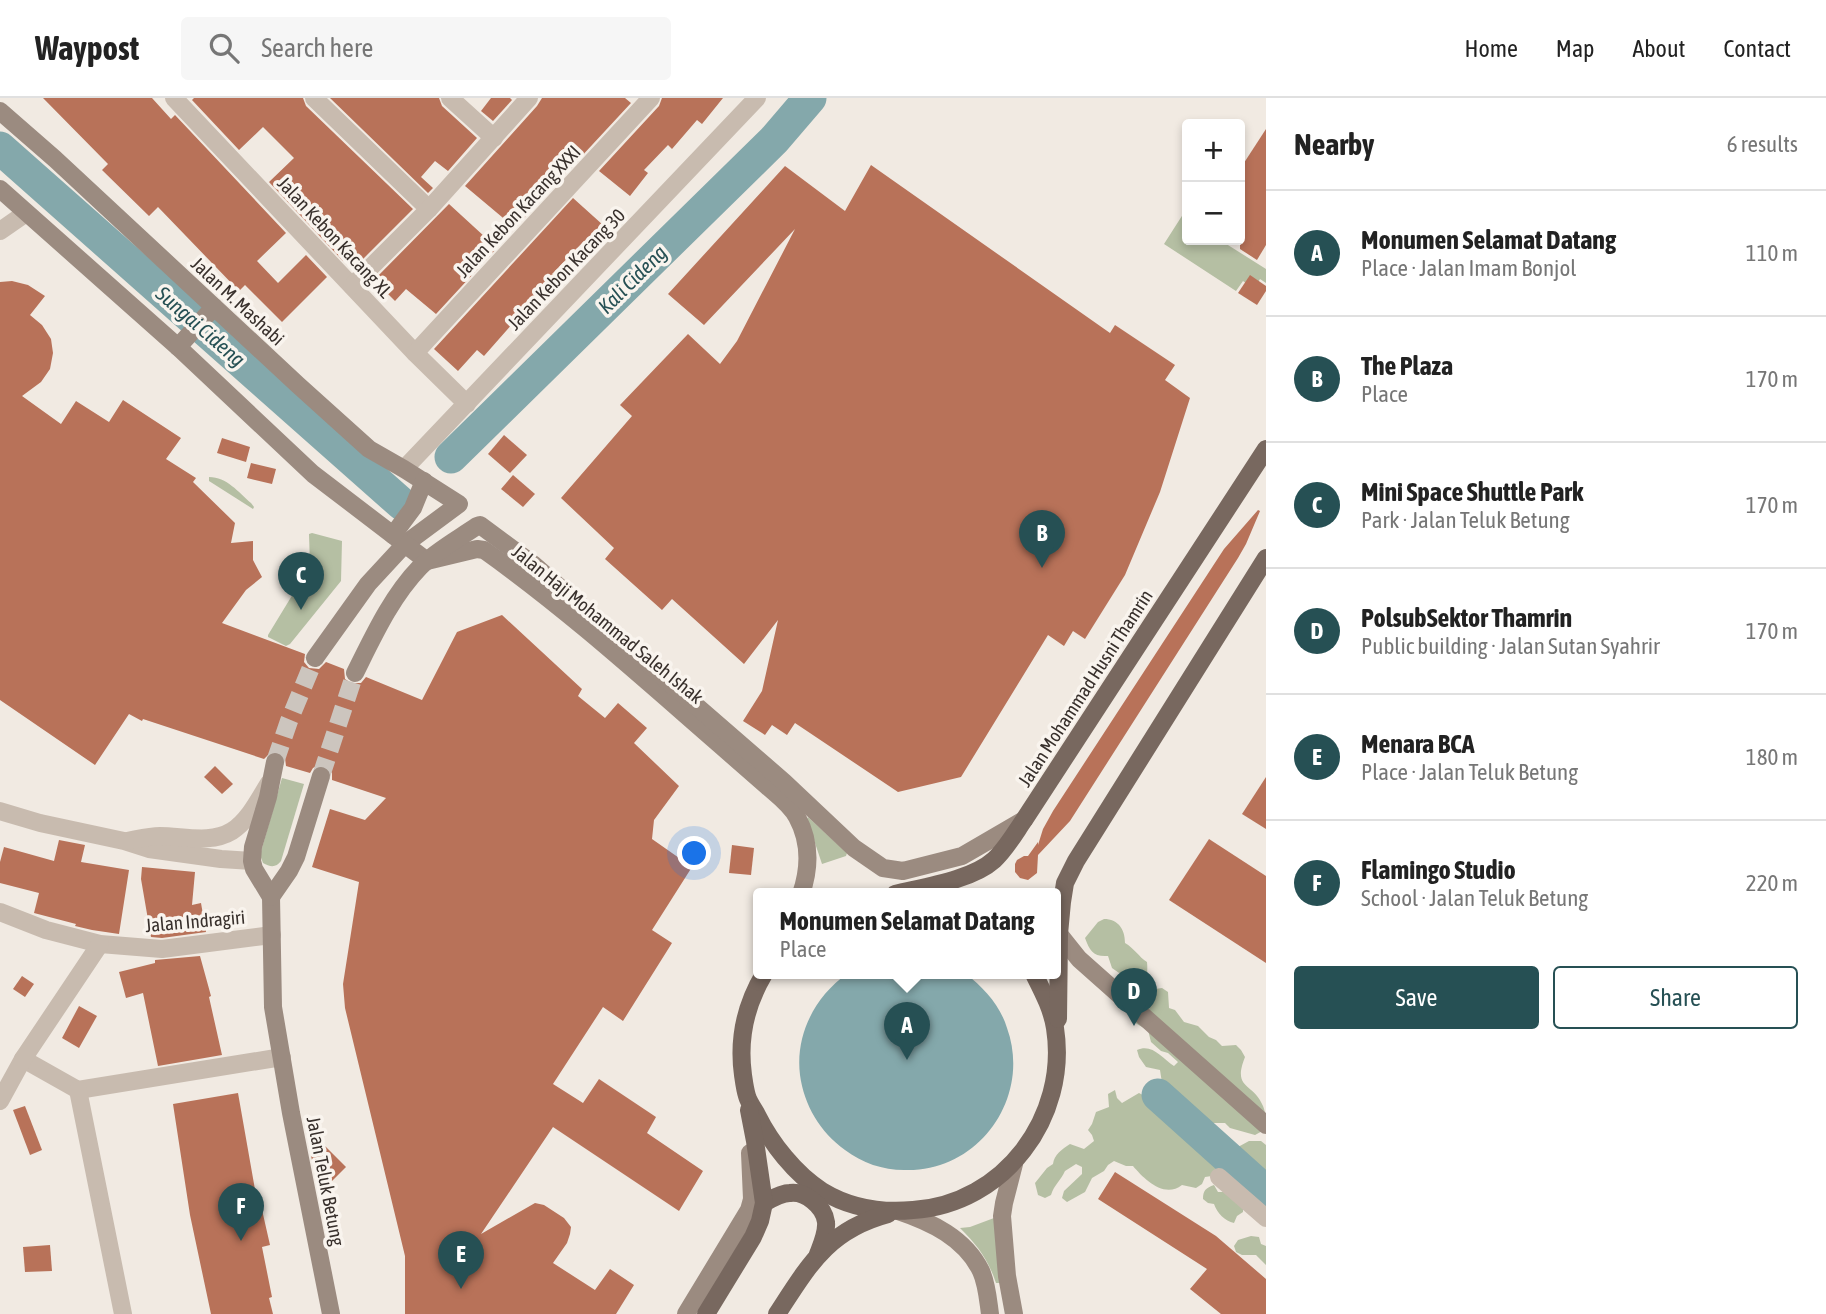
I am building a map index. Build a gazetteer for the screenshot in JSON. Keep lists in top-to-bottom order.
{
  "streets": {
    "main road": ["Jalan Mohammad Husni Thamrin"],
    "street": [
      "Jalan Kebon Kacang XXXI",
      "Jalan Kebon Kacang XL",
      "Jalan Kebon Kacang 30",
      "Jalan M. Mashabi",
      "Jalan Haji Mohammad Saleh Ishak",
      "Jalan Indragiri",
      "Jalan Teluk Betung"
    ]
  },
  "crossings": [
    ["Jalan Kebon Kacang XXXI", "Jalan Kebon Kacang XL"],
    ["Jalan Kebon Kacang XL", "Jalan Kebon Kacang 30"],
    ["Jalan Kebon Kacang 30", "Jalan M. Mashabi"],
    ["Jalan Haji Mohammad Saleh Ishak", "Jalan Mohammad Husni Thamrin"],
    ["Jalan Indragiri", "Jalan Teluk Betung"]
  ],
  "water": ["Kali Cideng", "Sungai Cideng"],
  "page": {
    "header": "Waypost",
    "search": "Search here",
    "nav": [
      "Home",
      "Map",
      "About",
      "Contact"
    ],
    "heading": ["Nearby", "6 results"],
    "map_buttons": ["+", "−"],
    "list": [
      {
        "mark": "A",
        "name": "Monumen Selamat Datang",
        "note": "Place · Jalan Imam Bonjol",
        "value": "110 m"
      },
      {
        "mark": "B",
        "name": "The Plaza",
        "note": "Place",
        "value": "170 m"
      },
      {
        "mark": "C",
        "name": "Mini Space Shuttle Park",
        "note": "Park · Jalan Teluk Betung",
        "value": "170 m"
      },
      {
        "mark": "D",
        "name": "PolsubSektor Thamrin",
        "note": "Public building · Jalan Sutan Syahrir",
        "value": "170 m"
      },
      {
        "mark": "E",
        "name": "Menara BCA",
        "note": "Place · Jalan Teluk Betung",
        "value": "180 m"
      },
      {
        "mark": "F",
        "name": "Flamingo Studio",
        "note": "School · Jalan Teluk Betung",
        "value": "220 m"
      }
    ],
    "pins": [
      "B",
      "C",
      "D",
      "A",
      "F",
      "E"
    ],
    "popup": ["Monumen Selamat Datang", "Place"],
    "buttons": ["Save", "Share"]
  }
}
